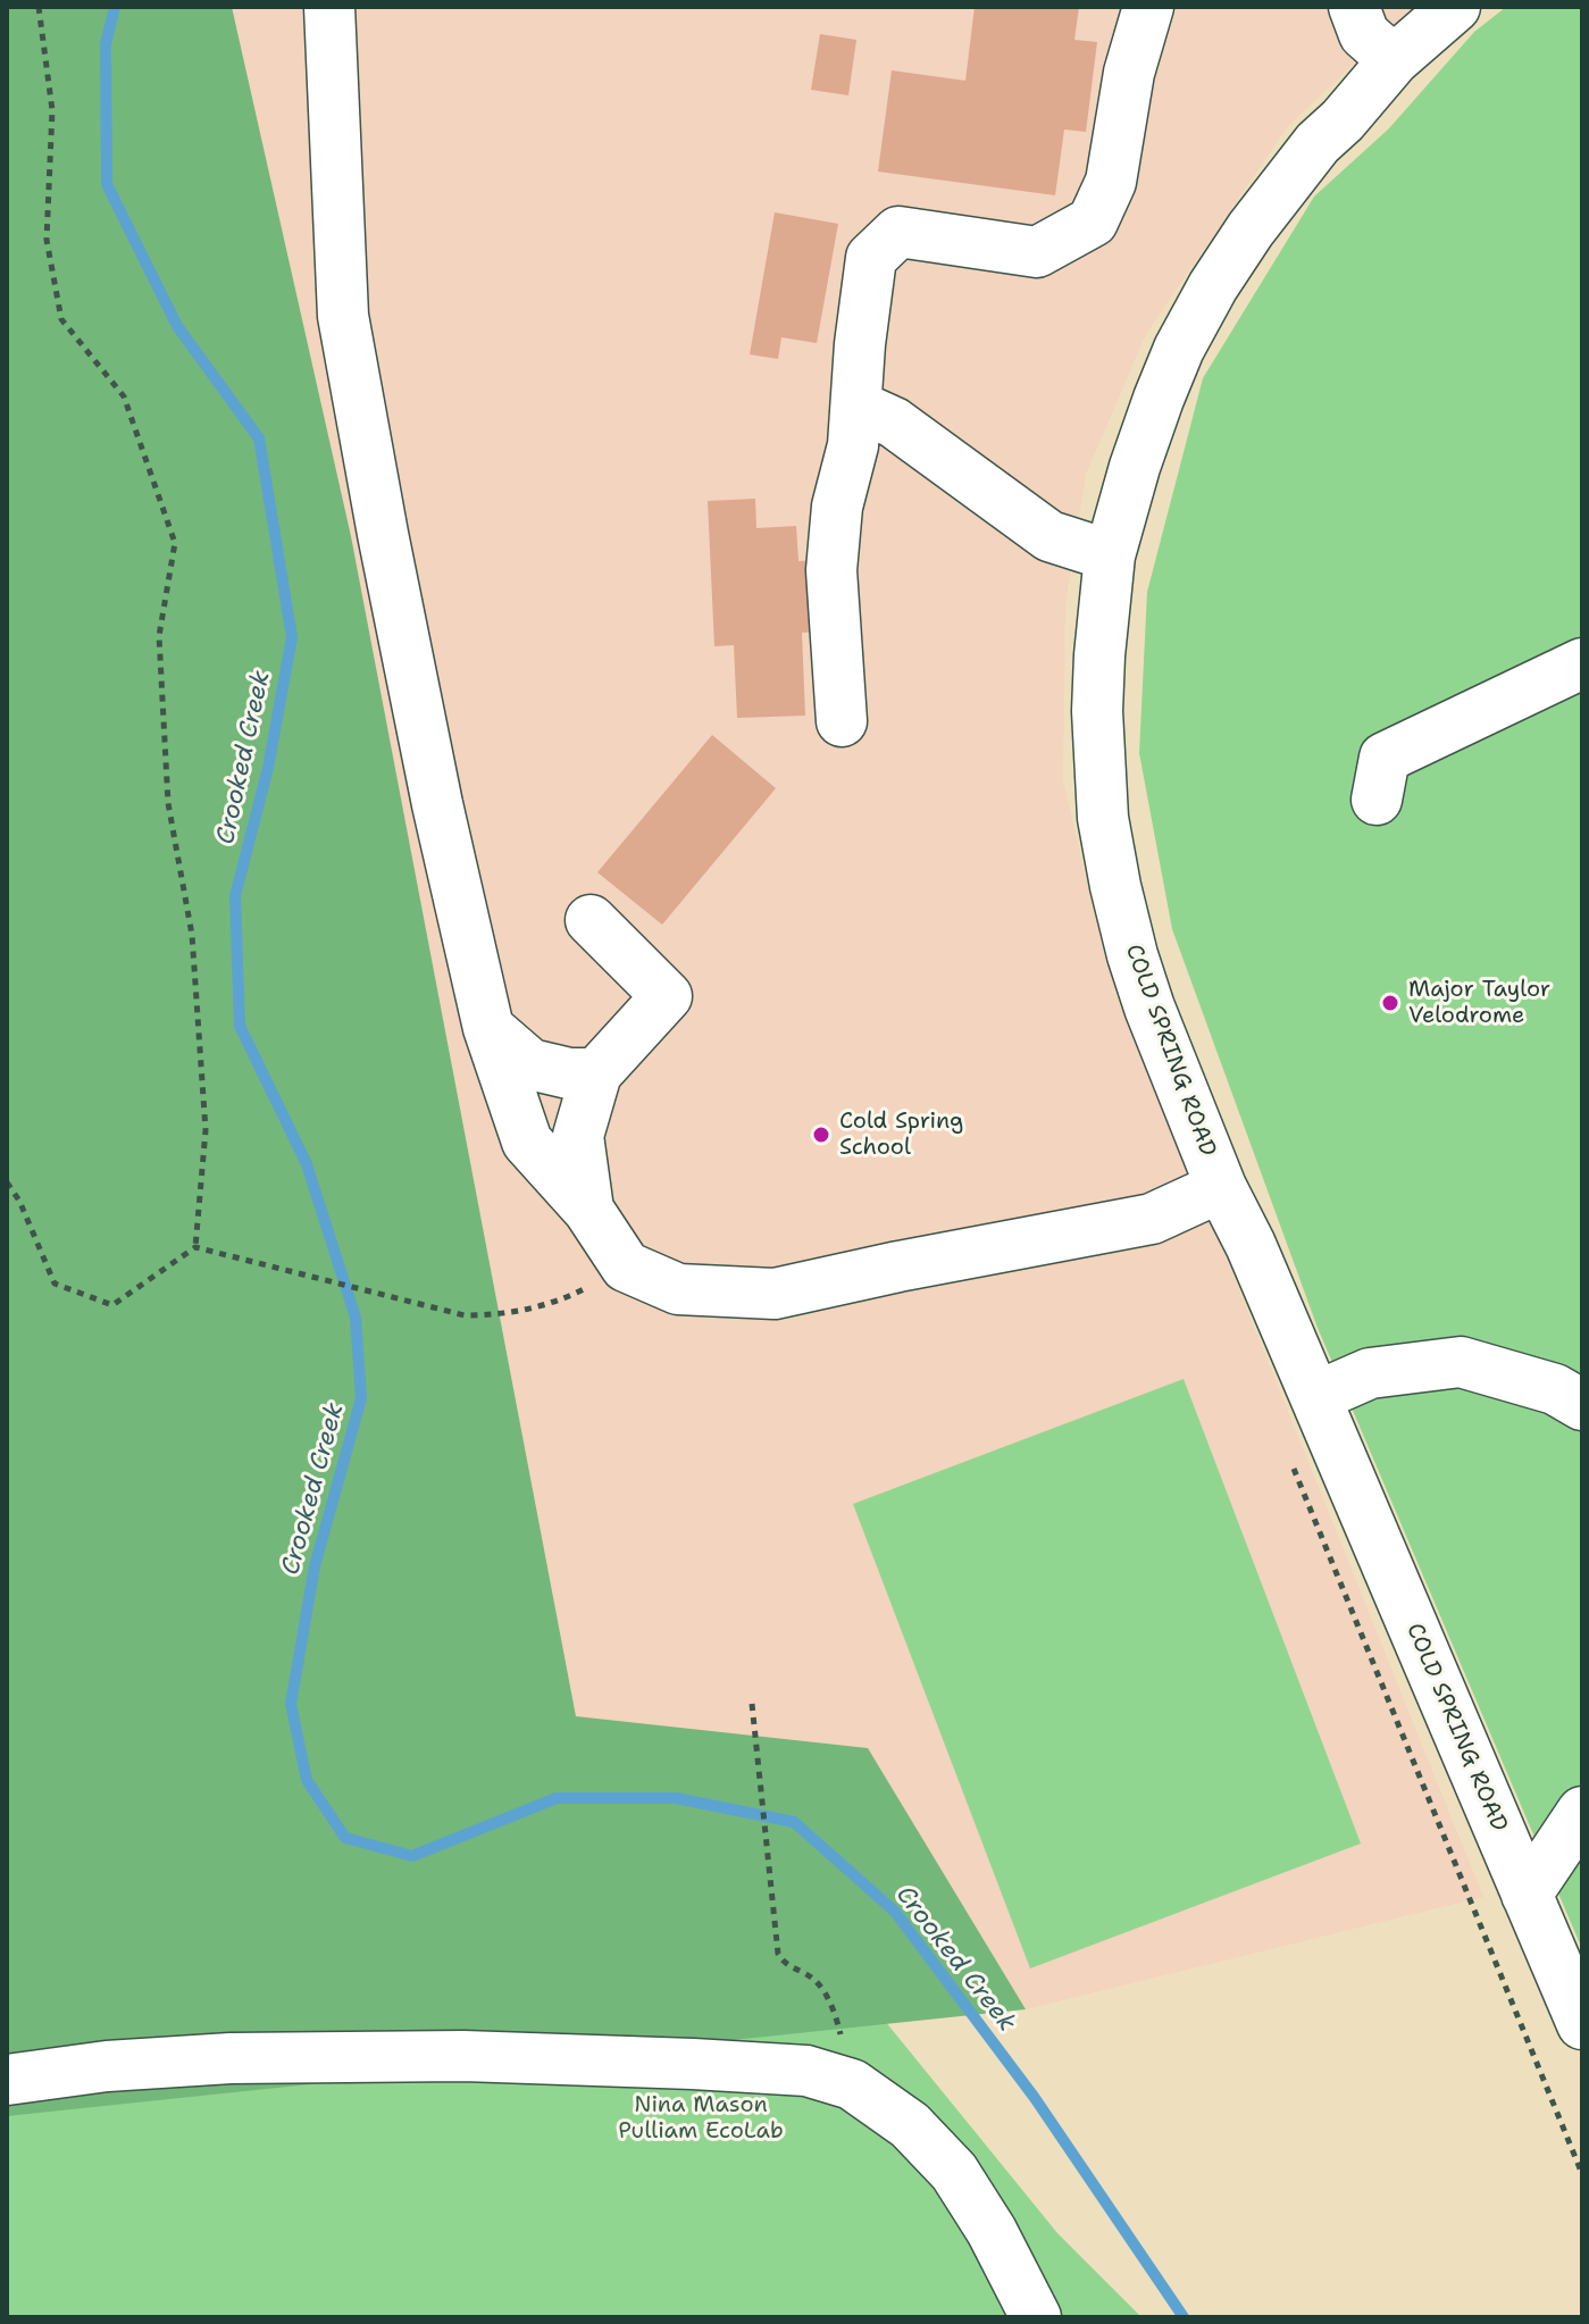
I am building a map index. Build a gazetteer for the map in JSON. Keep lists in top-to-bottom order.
{
  "streets": {
    "street": ["COLD SPRING ROAD"]
  },
  "water": ["Crooked Creek"],
  "parks": ["Nina Mason Pulliam EcoLab"],
  "places": ["Major Taylor Velodrome", "Cold Spring School"]
}
